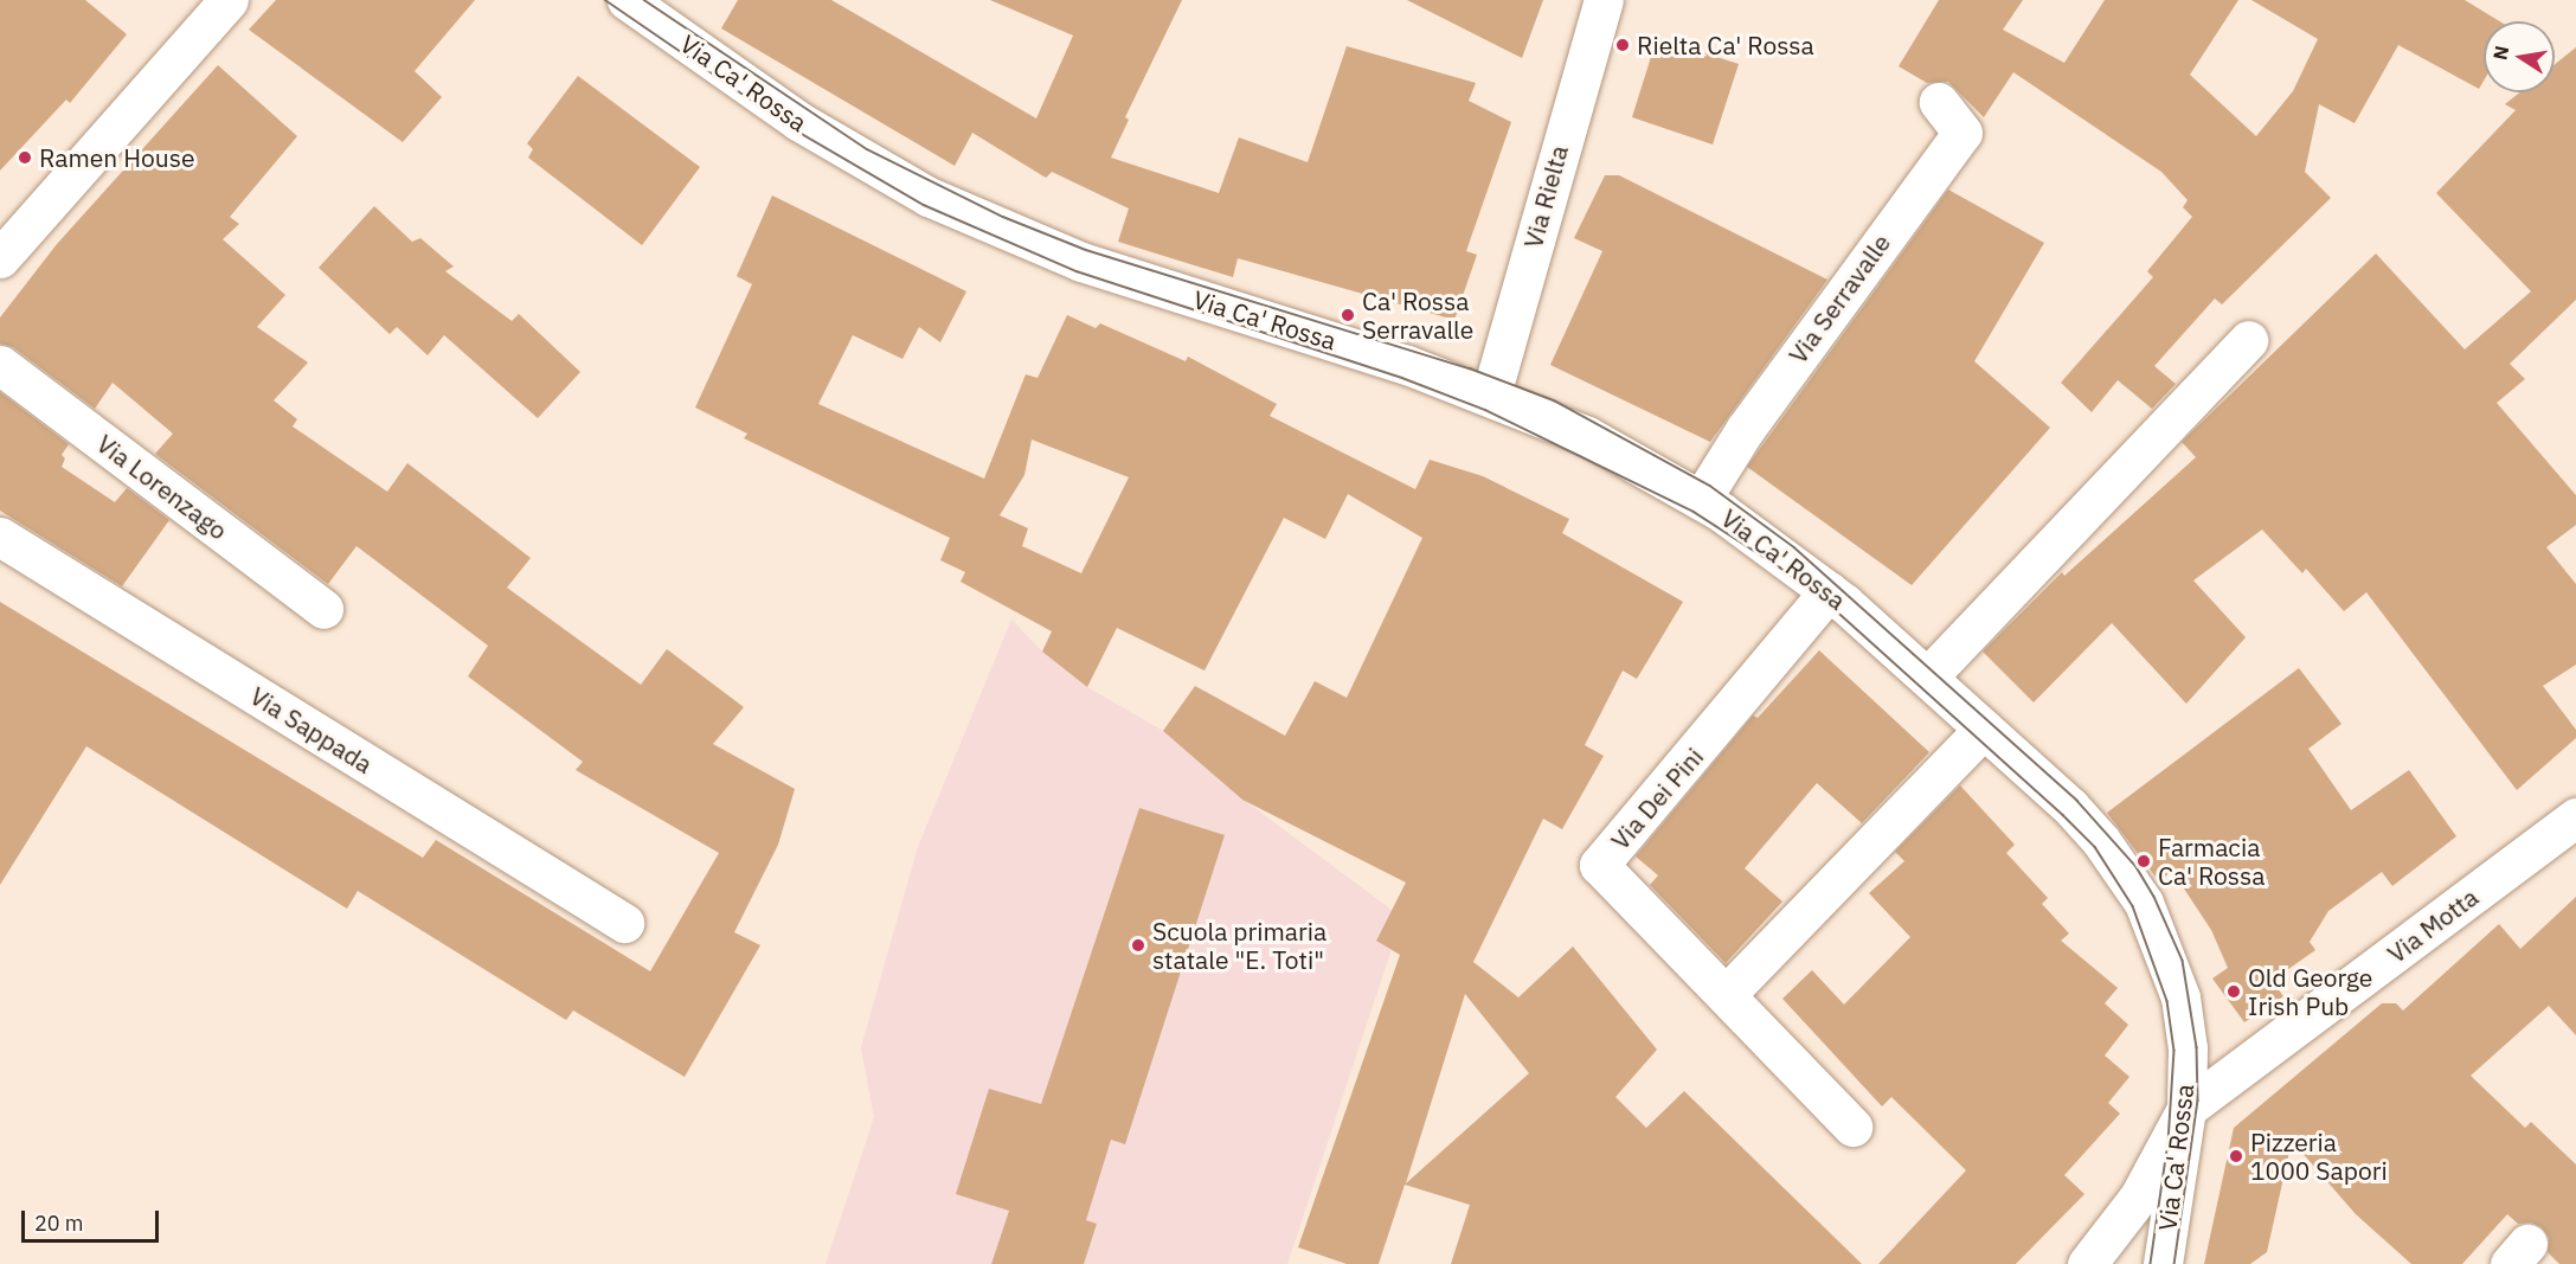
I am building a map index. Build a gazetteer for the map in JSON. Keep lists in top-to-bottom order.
{
  "streets": {
    "street": [
      "Via Ca' Rossa",
      "Via Rielta",
      "Via Serravalle",
      "Via Lorenzago",
      "Via Sappada",
      "Via Dei Pini",
      "Via Motta"
    ]
  },
  "crossings": [
    ["Via Ca' Rossa", "Via Rielta"],
    ["Via Ca' Rossa", "Via Serravalle"],
    ["Via Ca' Rossa", "Via Dei Pini"],
    ["Via Ca' Rossa", "Via Motta"]
  ],
  "places": [
    "Rielta Ca' Rossa",
    "Ramen House",
    "Ca' Rossa Serravalle",
    "Farmacia Ca' Rossa",
    "Scuola primaria statale \"E. Toti\"",
    "Old George Irish Pub",
    "Pizzeria 1000 Sapori"
  ],
  "scale_bar": "20 m",
  "north": "left"
}
